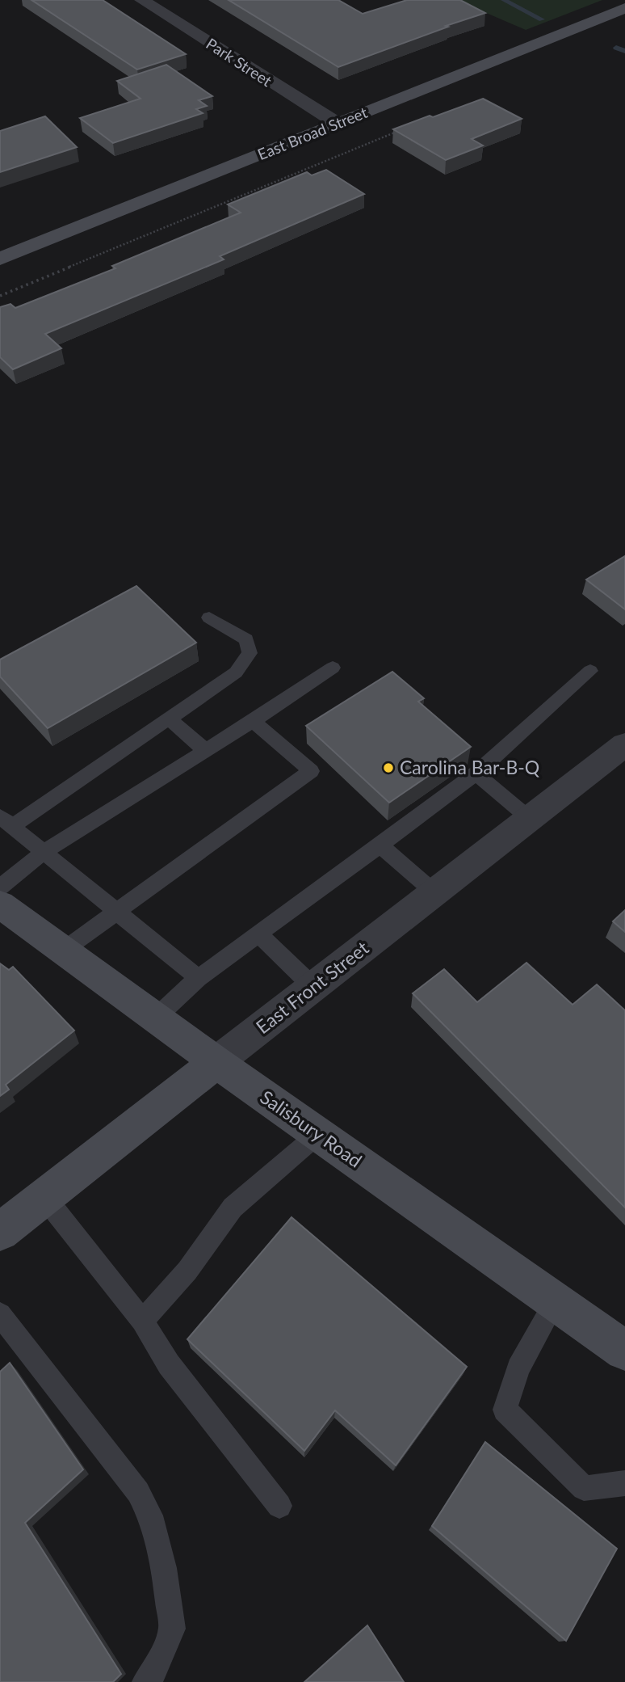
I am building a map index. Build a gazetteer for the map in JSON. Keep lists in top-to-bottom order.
{
  "streets": {
    "main road": ["East Broad Street", "East Front Street", "Salisbury Road"],
    "street": ["Park Street"]
  },
  "crossings": [
    ["Park Street", "East Broad Street"],
    ["East Front Street", "Salisbury Road"]
  ],
  "places": ["Carolina Bar-B-Q"]
}
